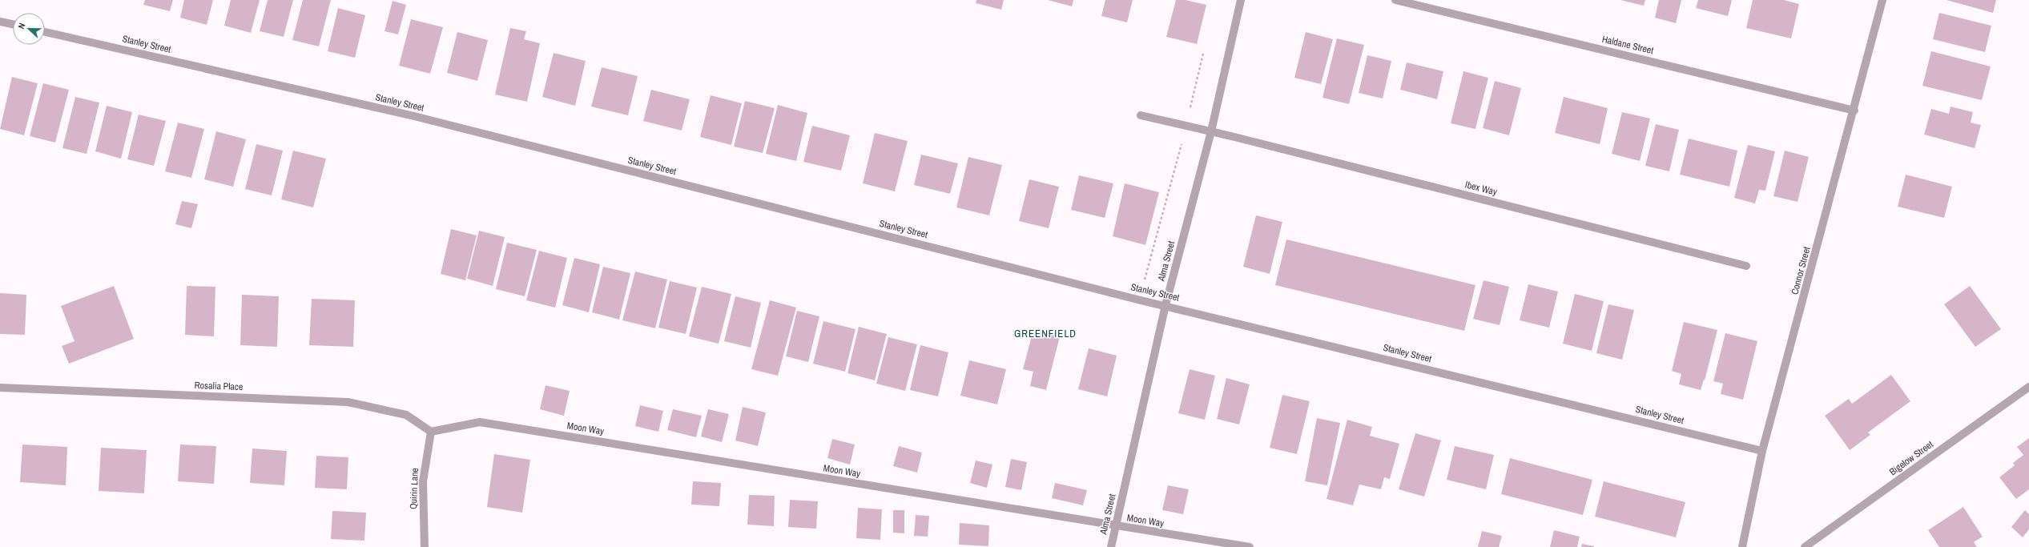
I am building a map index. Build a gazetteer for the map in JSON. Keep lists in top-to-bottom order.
{
  "streets": {
    "street": [
      "Stanley Street",
      "Haldane Street",
      "Ibex Way",
      "Alma Street",
      "Connor Street",
      "Rosalia Place",
      "Moon Way",
      "Bigelow Street",
      "Quirin Lane"
    ]
  },
  "crossings": [
    ["Stanley Street", "Alma Street"],
    ["Stanley Street", "Connor Street"],
    ["Haldane Street", "Connor Street"],
    ["Ibex Way", "Alma Street"],
    ["Alma Street", "Moon Way"],
    ["Rosalia Place", "Moon Way"],
    ["Rosalia Place", "Quirin Lane"],
    ["Moon Way", "Quirin Lane"]
  ],
  "districts": ["GREENFIELD"],
  "north": "left"
}
